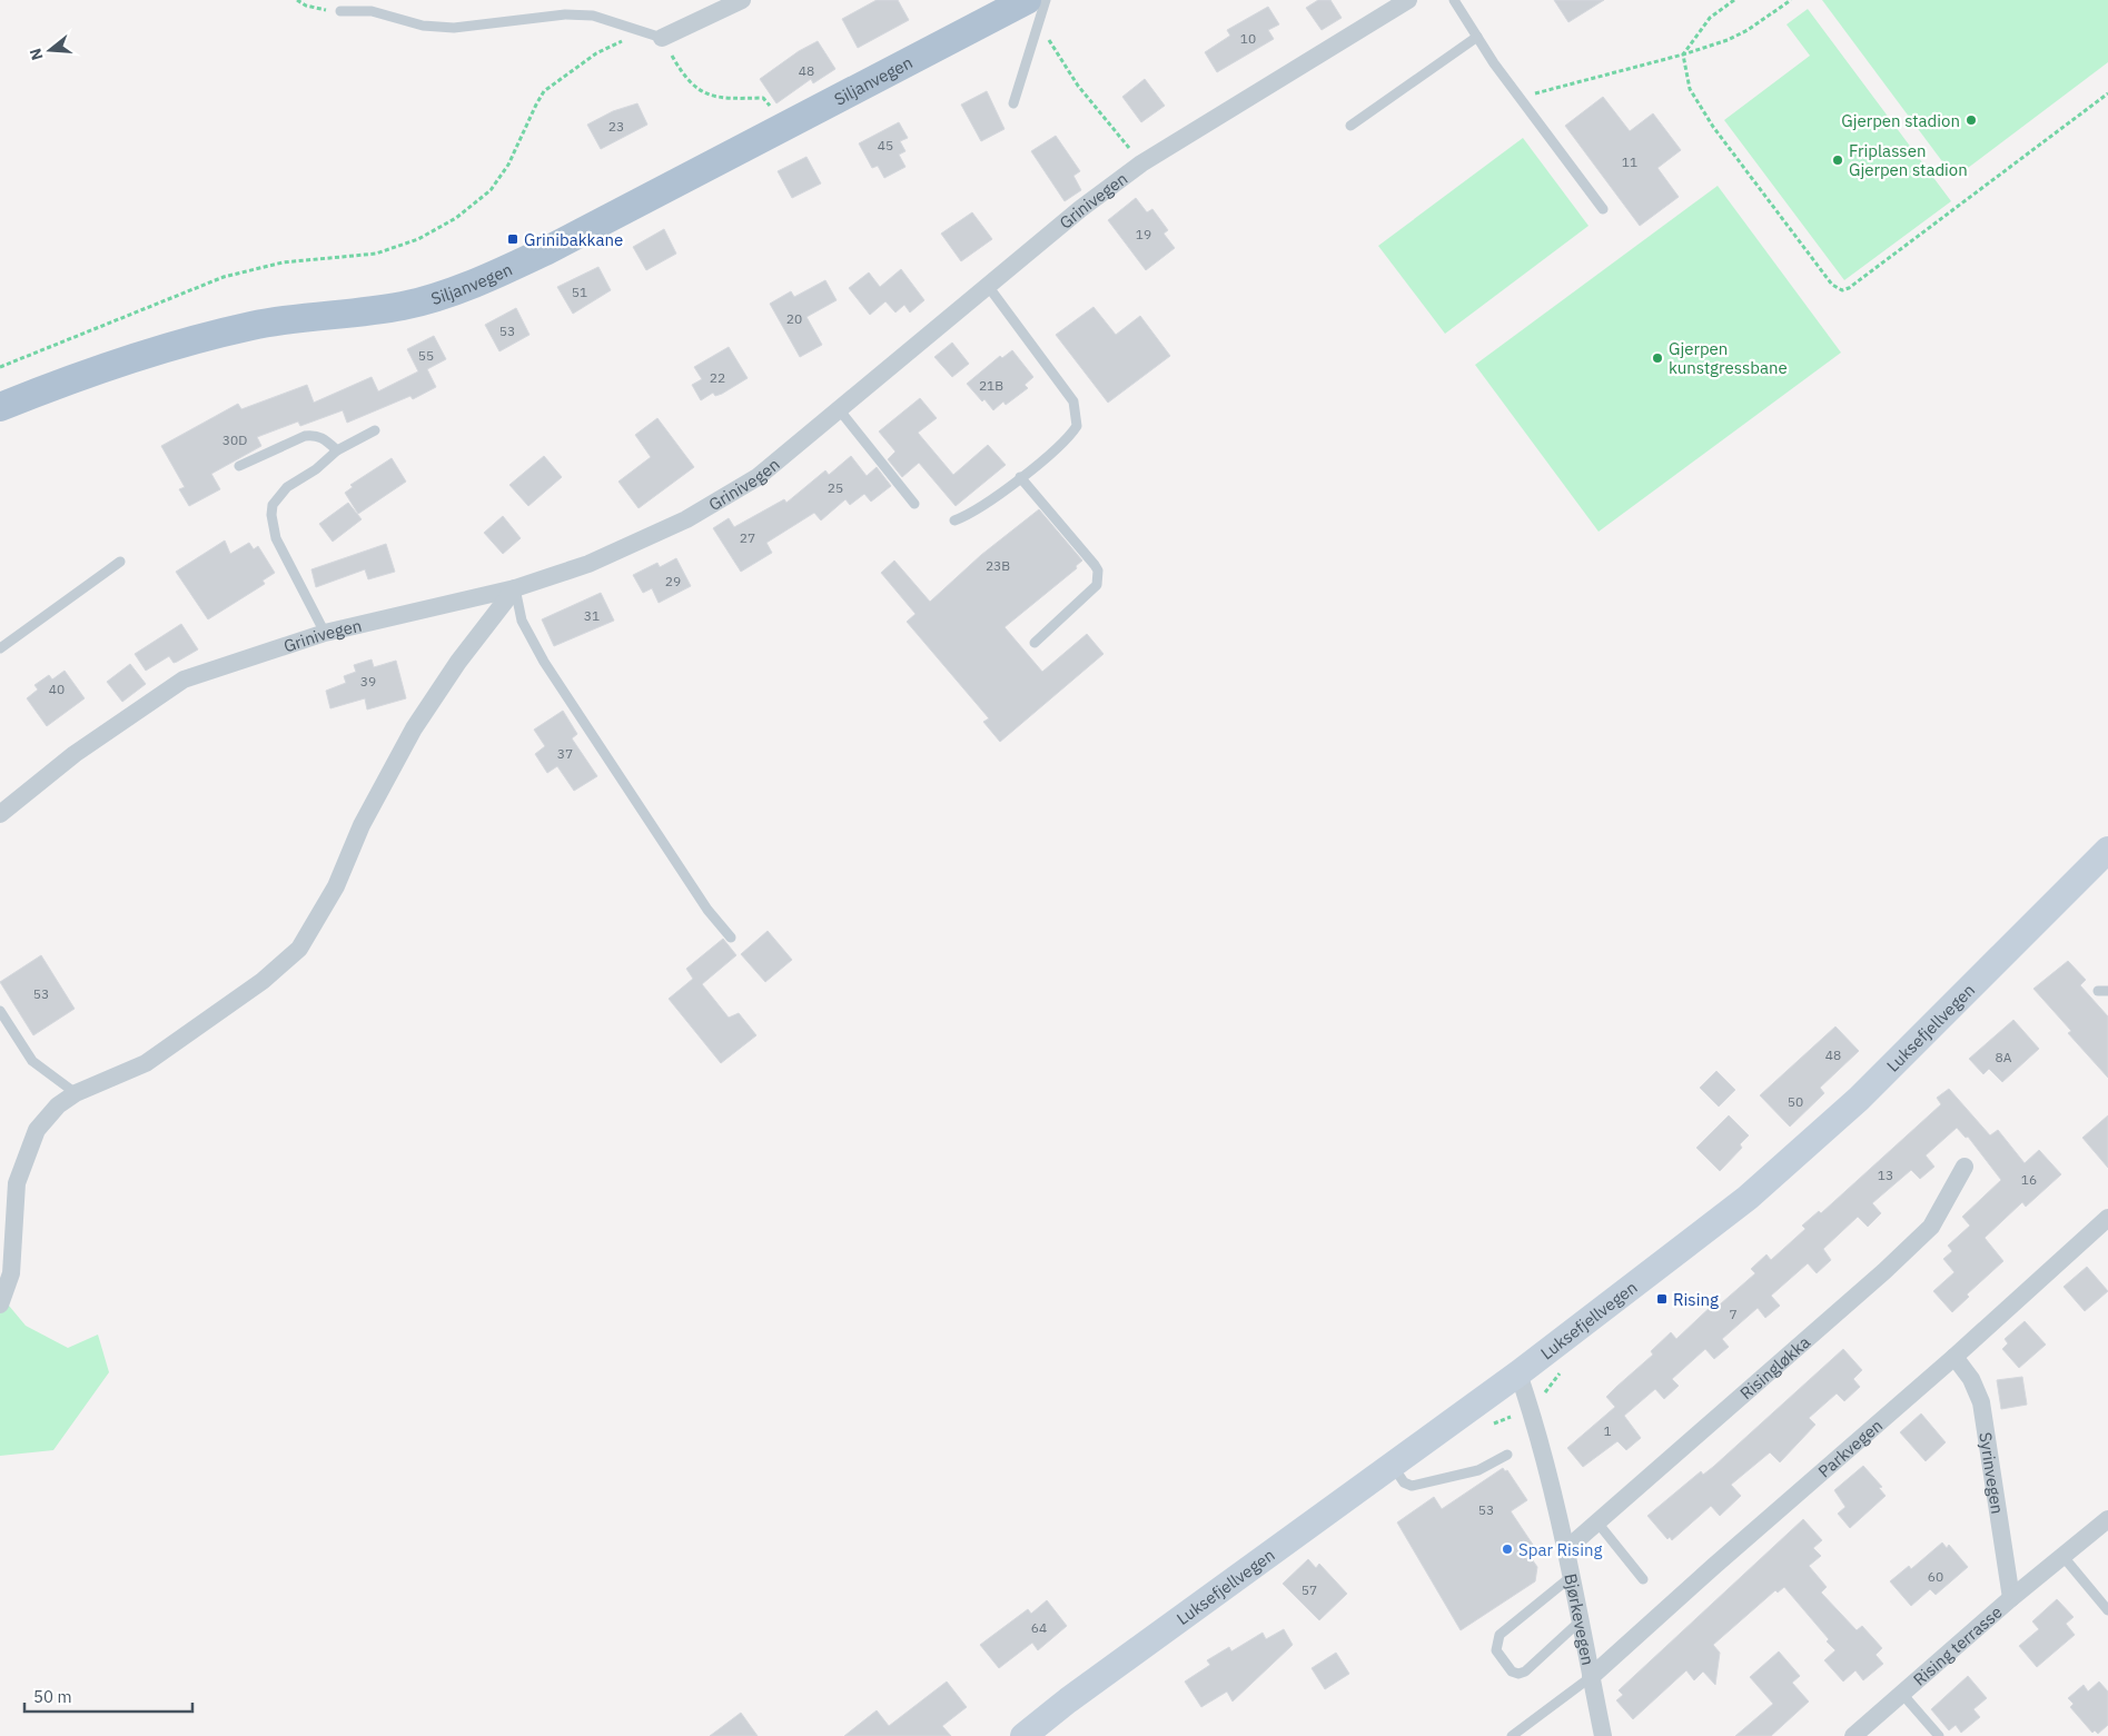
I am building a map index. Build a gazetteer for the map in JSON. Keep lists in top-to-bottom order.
{
  "streets": {
    "main road": ["Siljanvegen", "Luksefjellvegen"],
    "street": [
      "Grinivegen",
      "Risingløkka",
      "Parkvegen",
      "Syrinvegen",
      "Bjørkevegen",
      "Rising terrasse"
    ]
  },
  "crossings": [
    ["Luksefjellvegen", "Bjørkevegen"],
    ["Risingløkka", "Bjørkevegen"],
    ["Parkvegen", "Syrinvegen"],
    ["Parkvegen", "Bjørkevegen"],
    ["Syrinvegen", "Rising terrasse"]
  ],
  "places": {
    "other": [
      "Gjerpen stadion",
      "Friplassen Gjerpen stadion",
      "Gjerpen kunstgressbane",
      "Spar Rising"
    ],
    "transit": ["Grinibakkane", "Rising"]
  },
  "house_numbers": [
    "10",
    "48",
    "23",
    "45",
    "11",
    "19",
    "51",
    "20",
    "53",
    "55",
    "22",
    "21B",
    "30D",
    "25",
    "27",
    "23B",
    "29",
    "31",
    "39",
    "40",
    "37",
    "53",
    "48",
    "8A",
    "50",
    "13",
    "16",
    "7",
    "1",
    "53",
    "60",
    "57",
    "64"
  ],
  "scale_bar": "50 m",
  "north": "left"
}
